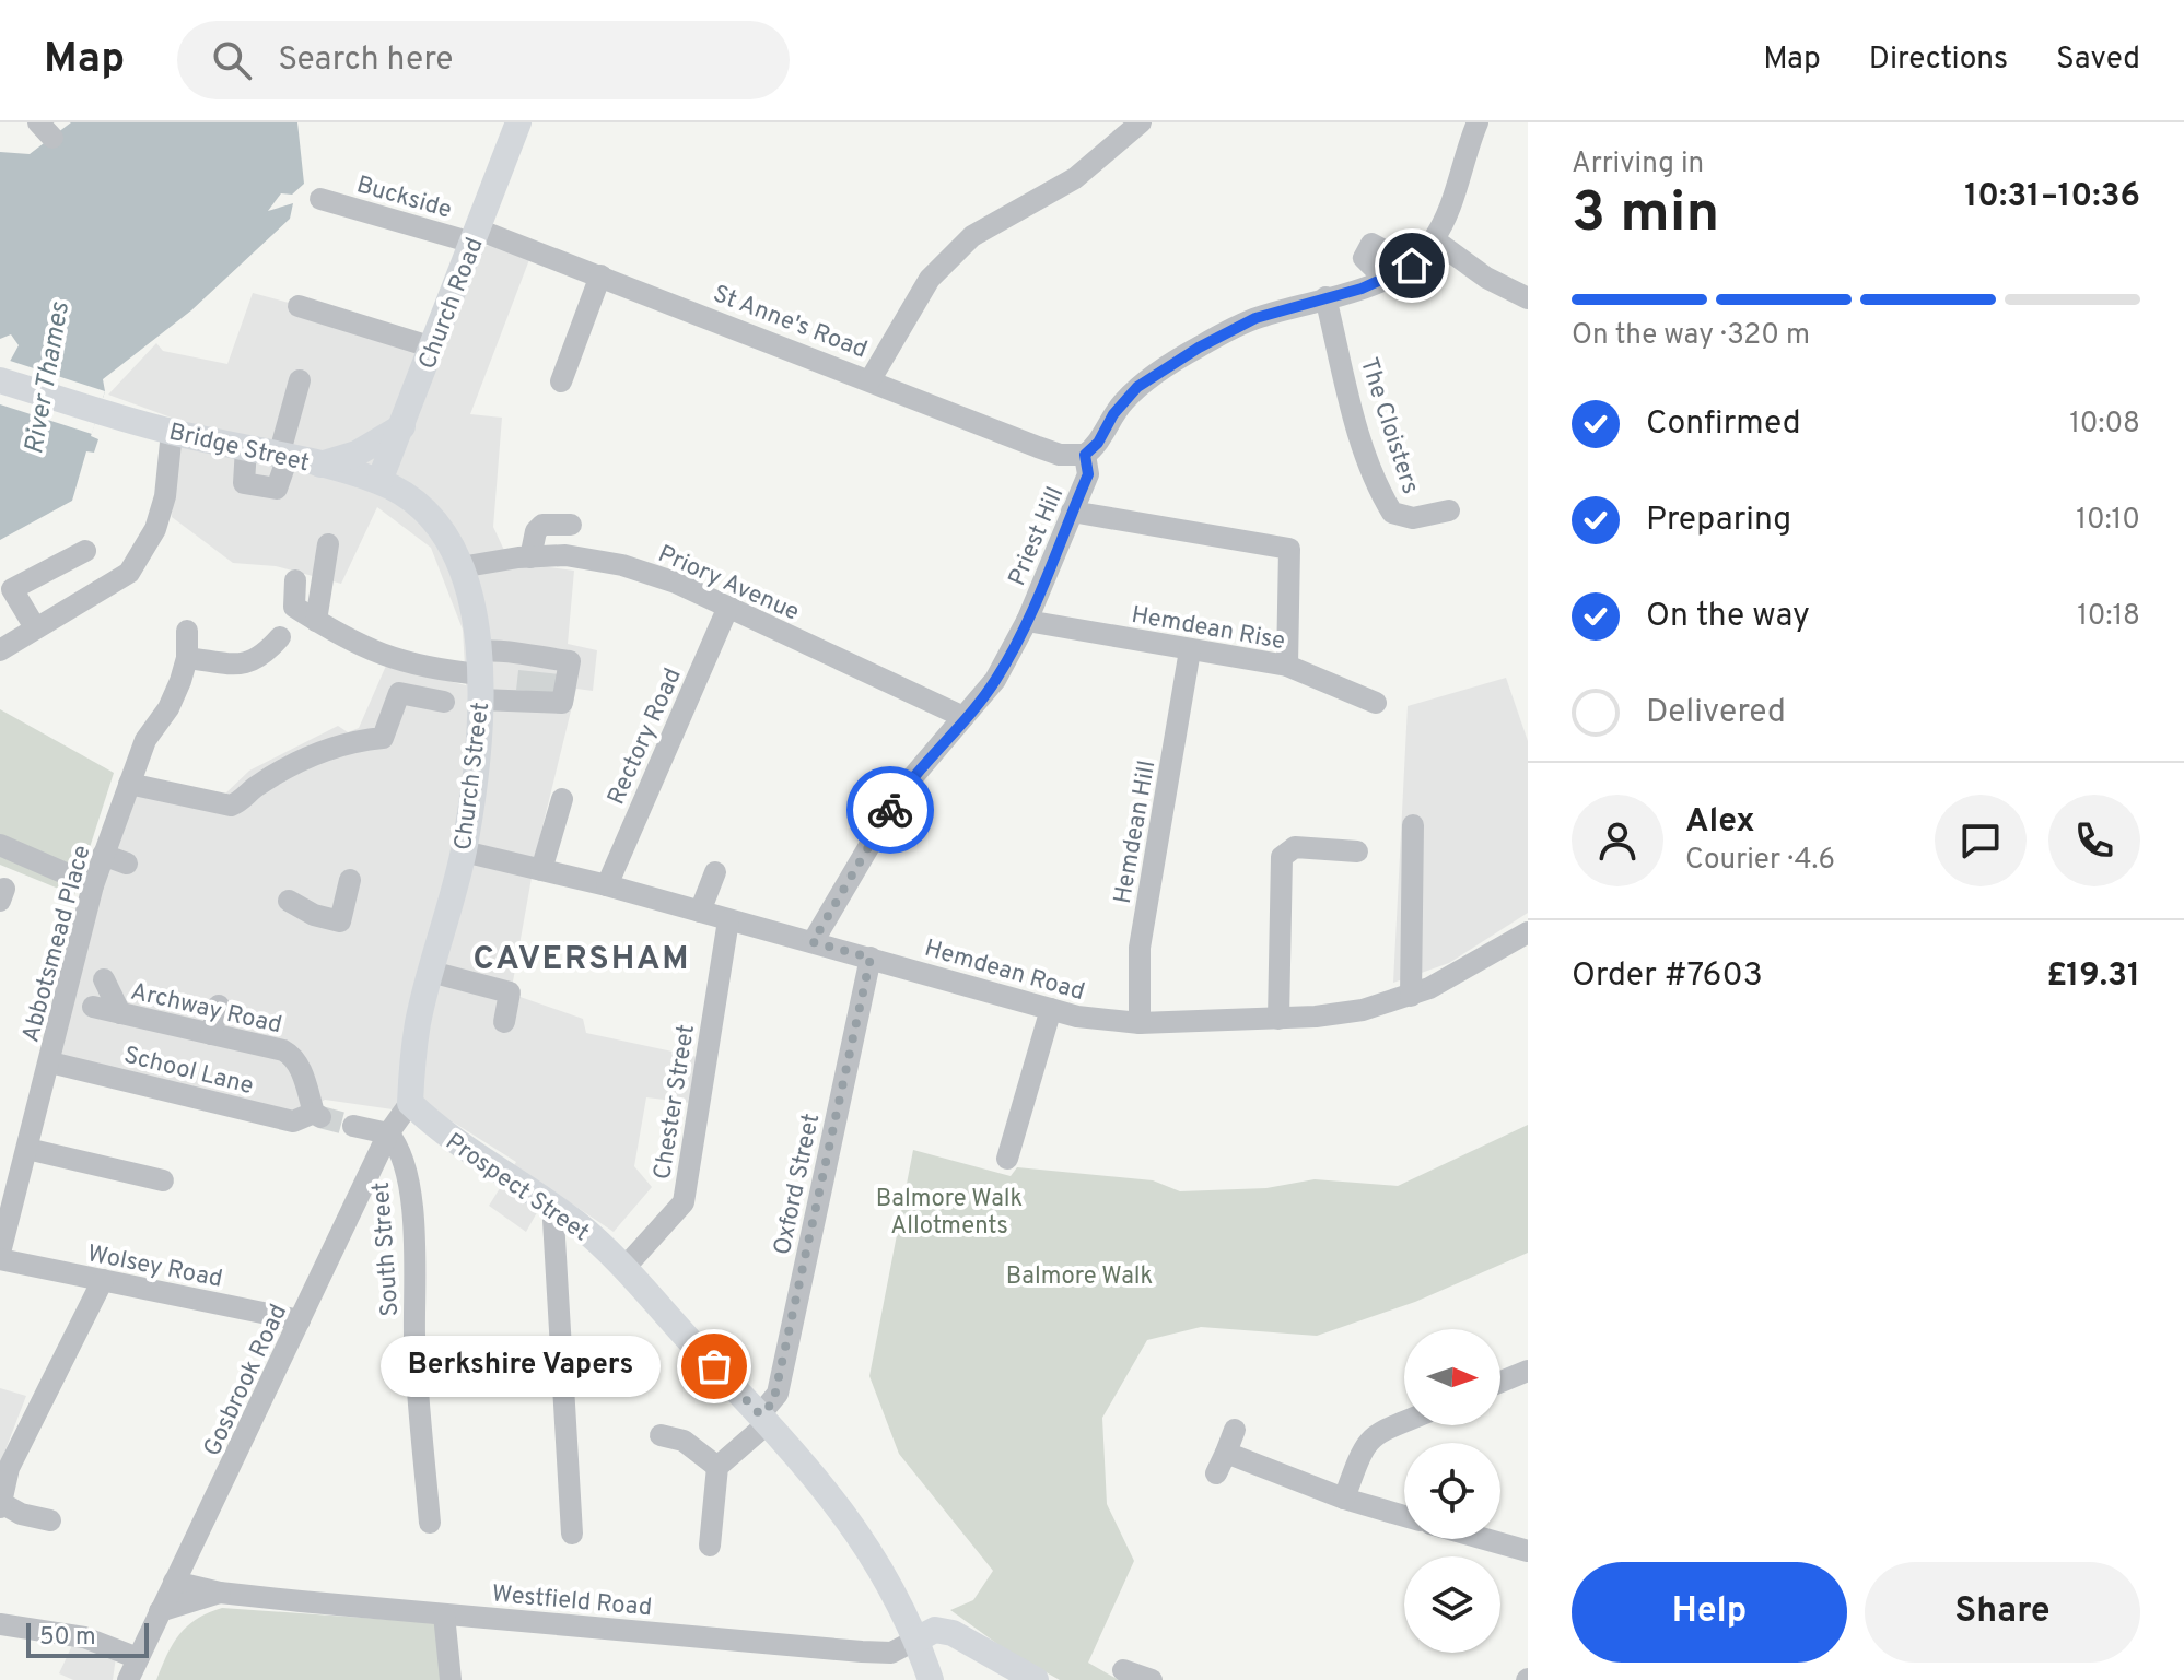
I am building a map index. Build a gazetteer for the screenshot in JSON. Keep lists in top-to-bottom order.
{
  "streets": {
    "main road": [
      "Church Road",
      "Bridge Street",
      "Church Street",
      "Prospect Street"
    ],
    "street": [
      "Buckside",
      "St Anne's Road",
      "The Cloisters",
      "Priest Hill",
      "Priory Avenue",
      "Hemdean Rise",
      "Rectory Road",
      "Hemdean Hill",
      "Abbotsmead Place",
      "Hemdean Road",
      "Archway Road",
      "School Lane",
      "Chester Street",
      "Oxford Street",
      "South Street",
      "Wolsey Road",
      "Gosbrook Road",
      "Westfield Road"
    ]
  },
  "crossings": [
    ["Buckside", "Church Road"],
    ["Buckside", "St Anne's Road"],
    ["Church Road", "St Anne's Road"],
    ["Church Road", "Bridge Street"],
    ["Church Road", "Church Street"],
    ["St Anne's Road", "Priest Hill"],
    ["The Cloisters", "Priest Hill"],
    ["Bridge Street", "Church Street"],
    ["Priest Hill", "Priory Avenue"],
    ["Priest Hill", "Hemdean Rise"],
    ["Priest Hill", "Hemdean Road"],
    ["Priory Avenue", "Rectory Road"],
    ["Priory Avenue", "Church Street"],
    ["Hemdean Rise", "Hemdean Hill"],
    ["Rectory Road", "Hemdean Road"],
    ["Church Street", "Hemdean Road"],
    ["Church Street", "Prospect Street"],
    ["Church Street", "Gosbrook Road"],
    ["Hemdean Hill", "Hemdean Road"],
    ["Abbotsmead Place", "School Lane"],
    ["Abbotsmead Place", "Wolsey Road"],
    ["Hemdean Road", "Chester Street"],
    ["Hemdean Road", "Oxford Street"],
    ["Archway Road", "School Lane"],
    ["Chester Street", "Prospect Street"],
    ["Oxford Street", "Prospect Street"],
    ["Prospect Street", "Gosbrook Road"],
    ["Prospect Street", "Westfield Road"],
    ["South Street", "Gosbrook Road"],
    ["Wolsey Road", "Gosbrook Road"],
    ["Gosbrook Road", "Westfield Road"]
  ],
  "districts": ["CAVERSHAM"],
  "water": ["River Thames"],
  "parks": ["Balmore Walk Allotments", "Balmore Walk"],
  "places": ["Berkshire Vapers"],
  "scale_bar": "50 m",
  "north": "right",
  "page": {
    "header": "Map",
    "search": "Search here",
    "nav": ["Map", "Directions", "Saved"],
    "heading": ["3 min", "Arriving in", "10:31–10:36"],
    "panel": [
      "Alex",
      "Courier · 4.6",
      "Order #7603",
      "£19.31"
    ],
    "bar": "On the way · 320 m",
    "list": [
      ["Confirmed", "10:08"],
      ["Preparing", "10:10"],
      ["On the way", "10:18"],
      "Delivered"
    ],
    "bubble": "Berkshire Vapers",
    "buttons": ["Help", "Share"],
    "scale": "50 m"
  }
}
